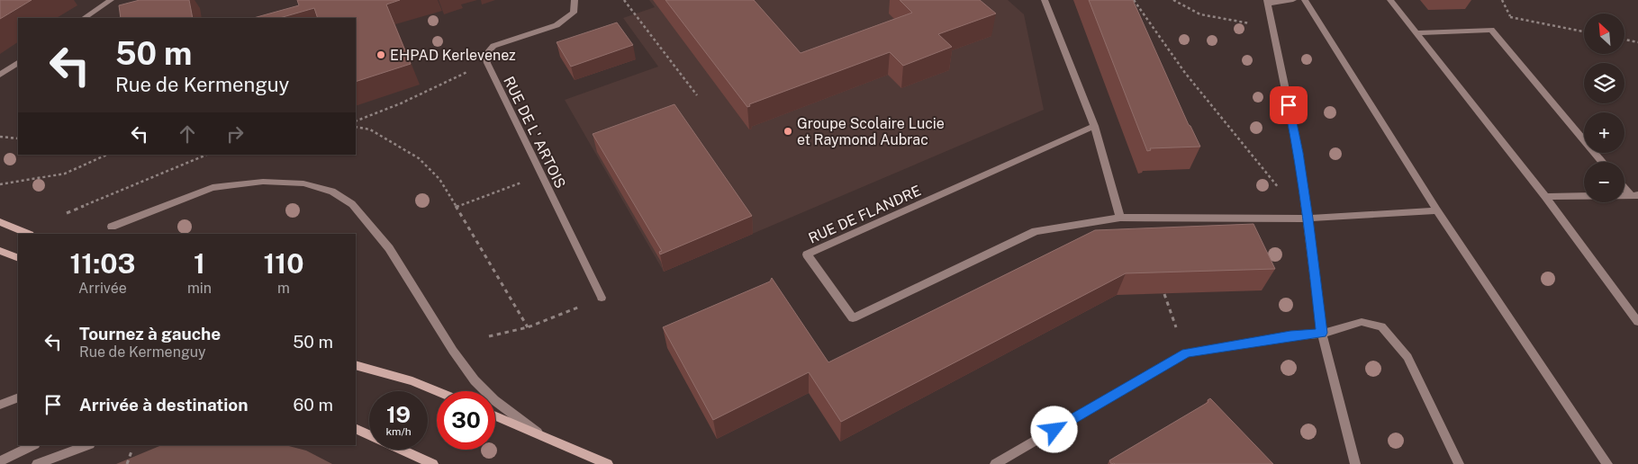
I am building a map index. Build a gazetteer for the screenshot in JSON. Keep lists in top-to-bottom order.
{
  "streets": {
    "street": ["RUE DE L' ARTOIS", "RUE DE FLANDRE"]
  },
  "places": ["EHPAD Kerlevenez", "Groupe Scolaire Lucie et Raymond Aubrac"],
  "north": "top left",
  "page": {
    "map_buttons": ["+", "−"],
    "turn": ["50 m", "Rue de Kermenguy"],
    "eta": [
      "11:03",
      "Arrivée",
      "1",
      "min",
      "110",
      "m"
    ],
    "list": [
      {
        "name": "Tournez à gauche",
        "note": "Rue de Kermenguy",
        "value": "50 m"
      },
      {
        "name": "Arrivée à destination",
        "value": "60 m"
      }
    ],
    "speed": "19 km/h",
    "limit": "30"
  }
}
